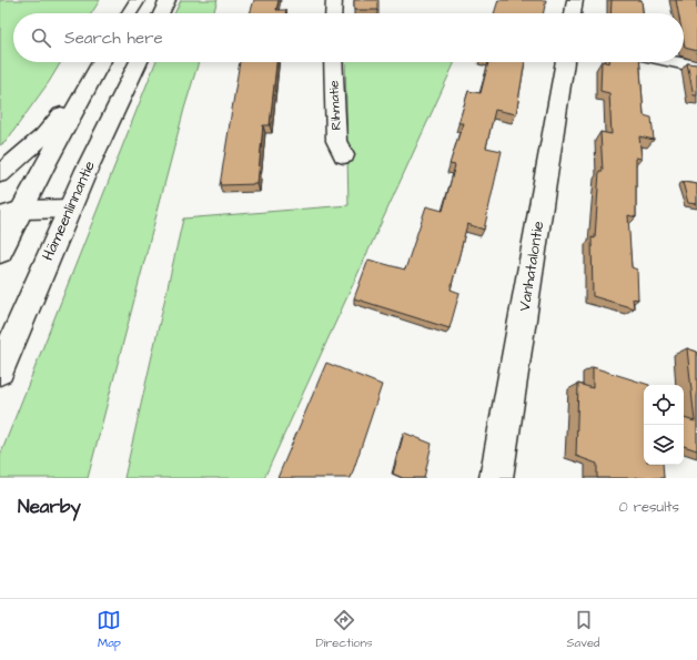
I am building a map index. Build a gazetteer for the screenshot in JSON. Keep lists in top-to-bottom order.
{
  "streets": {
    "main road": ["Rihmatie", "Hämeenlinnantie", "Vanhatalontie"]
  },
  "page": {
    "search": "Search here",
    "heading": ["Nearby", "0 results"],
    "nav": ["Map", "Directions", "Saved"]
  }
}
